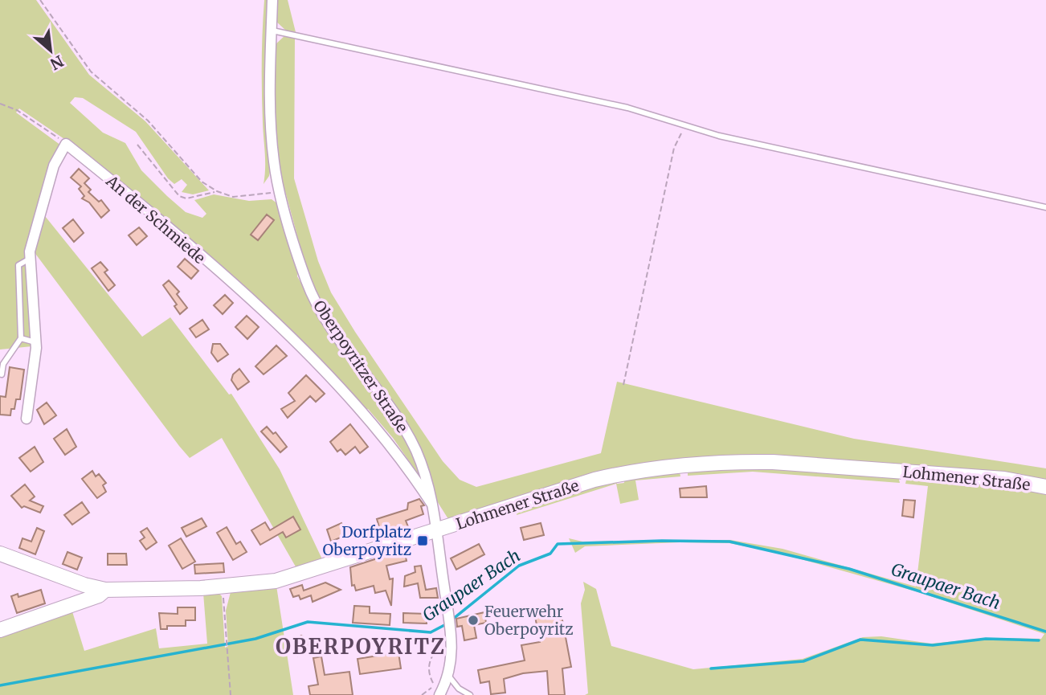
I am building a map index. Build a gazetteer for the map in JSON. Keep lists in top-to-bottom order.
{
  "streets": {
    "main road": ["Lohmener Straße"],
    "street": ["An der Schmiede", "Oberpoyritzer Straße"]
  },
  "crossings": [
    ["An der Schmiede", "Oberpoyritzer Straße"],
    ["Oberpoyritzer Straße", "Lohmener Straße"]
  ],
  "districts": ["OBERPOYRITZ"],
  "water": ["Graupaer Bach"],
  "places": {
    "transit": ["Dorfplatz Oberpoyritz"],
    "other": ["Feuerwehr Oberpoyritz"]
  },
  "north": "bottom right"
}
